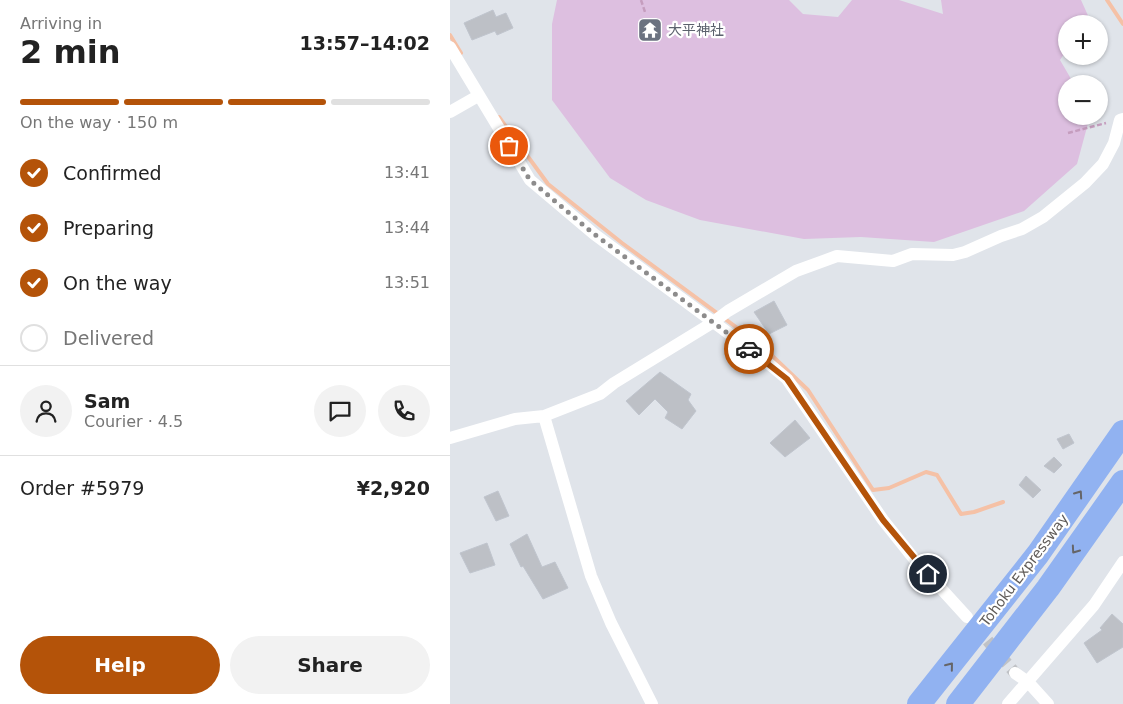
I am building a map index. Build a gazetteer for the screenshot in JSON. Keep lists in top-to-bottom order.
{
  "streets": {
    "highway": ["Tohoku Expressway"]
  },
  "places": {
    "temple": ["大平神社"]
  },
  "page": {
    "heading": ["2 min", "Arriving in", "13:57–14:02"],
    "panel": [
      "Sam",
      "Courier · 4.5",
      "Order #5979",
      "¥2,920"
    ],
    "map_buttons": ["+", "−"],
    "bar": "On the way · 150 m",
    "list": [
      ["Confirmed", "13:41"],
      ["Preparing", "13:44"],
      ["On the way", "13:51"],
      "Delivered"
    ],
    "buttons": ["Help", "Share"]
  }
}
